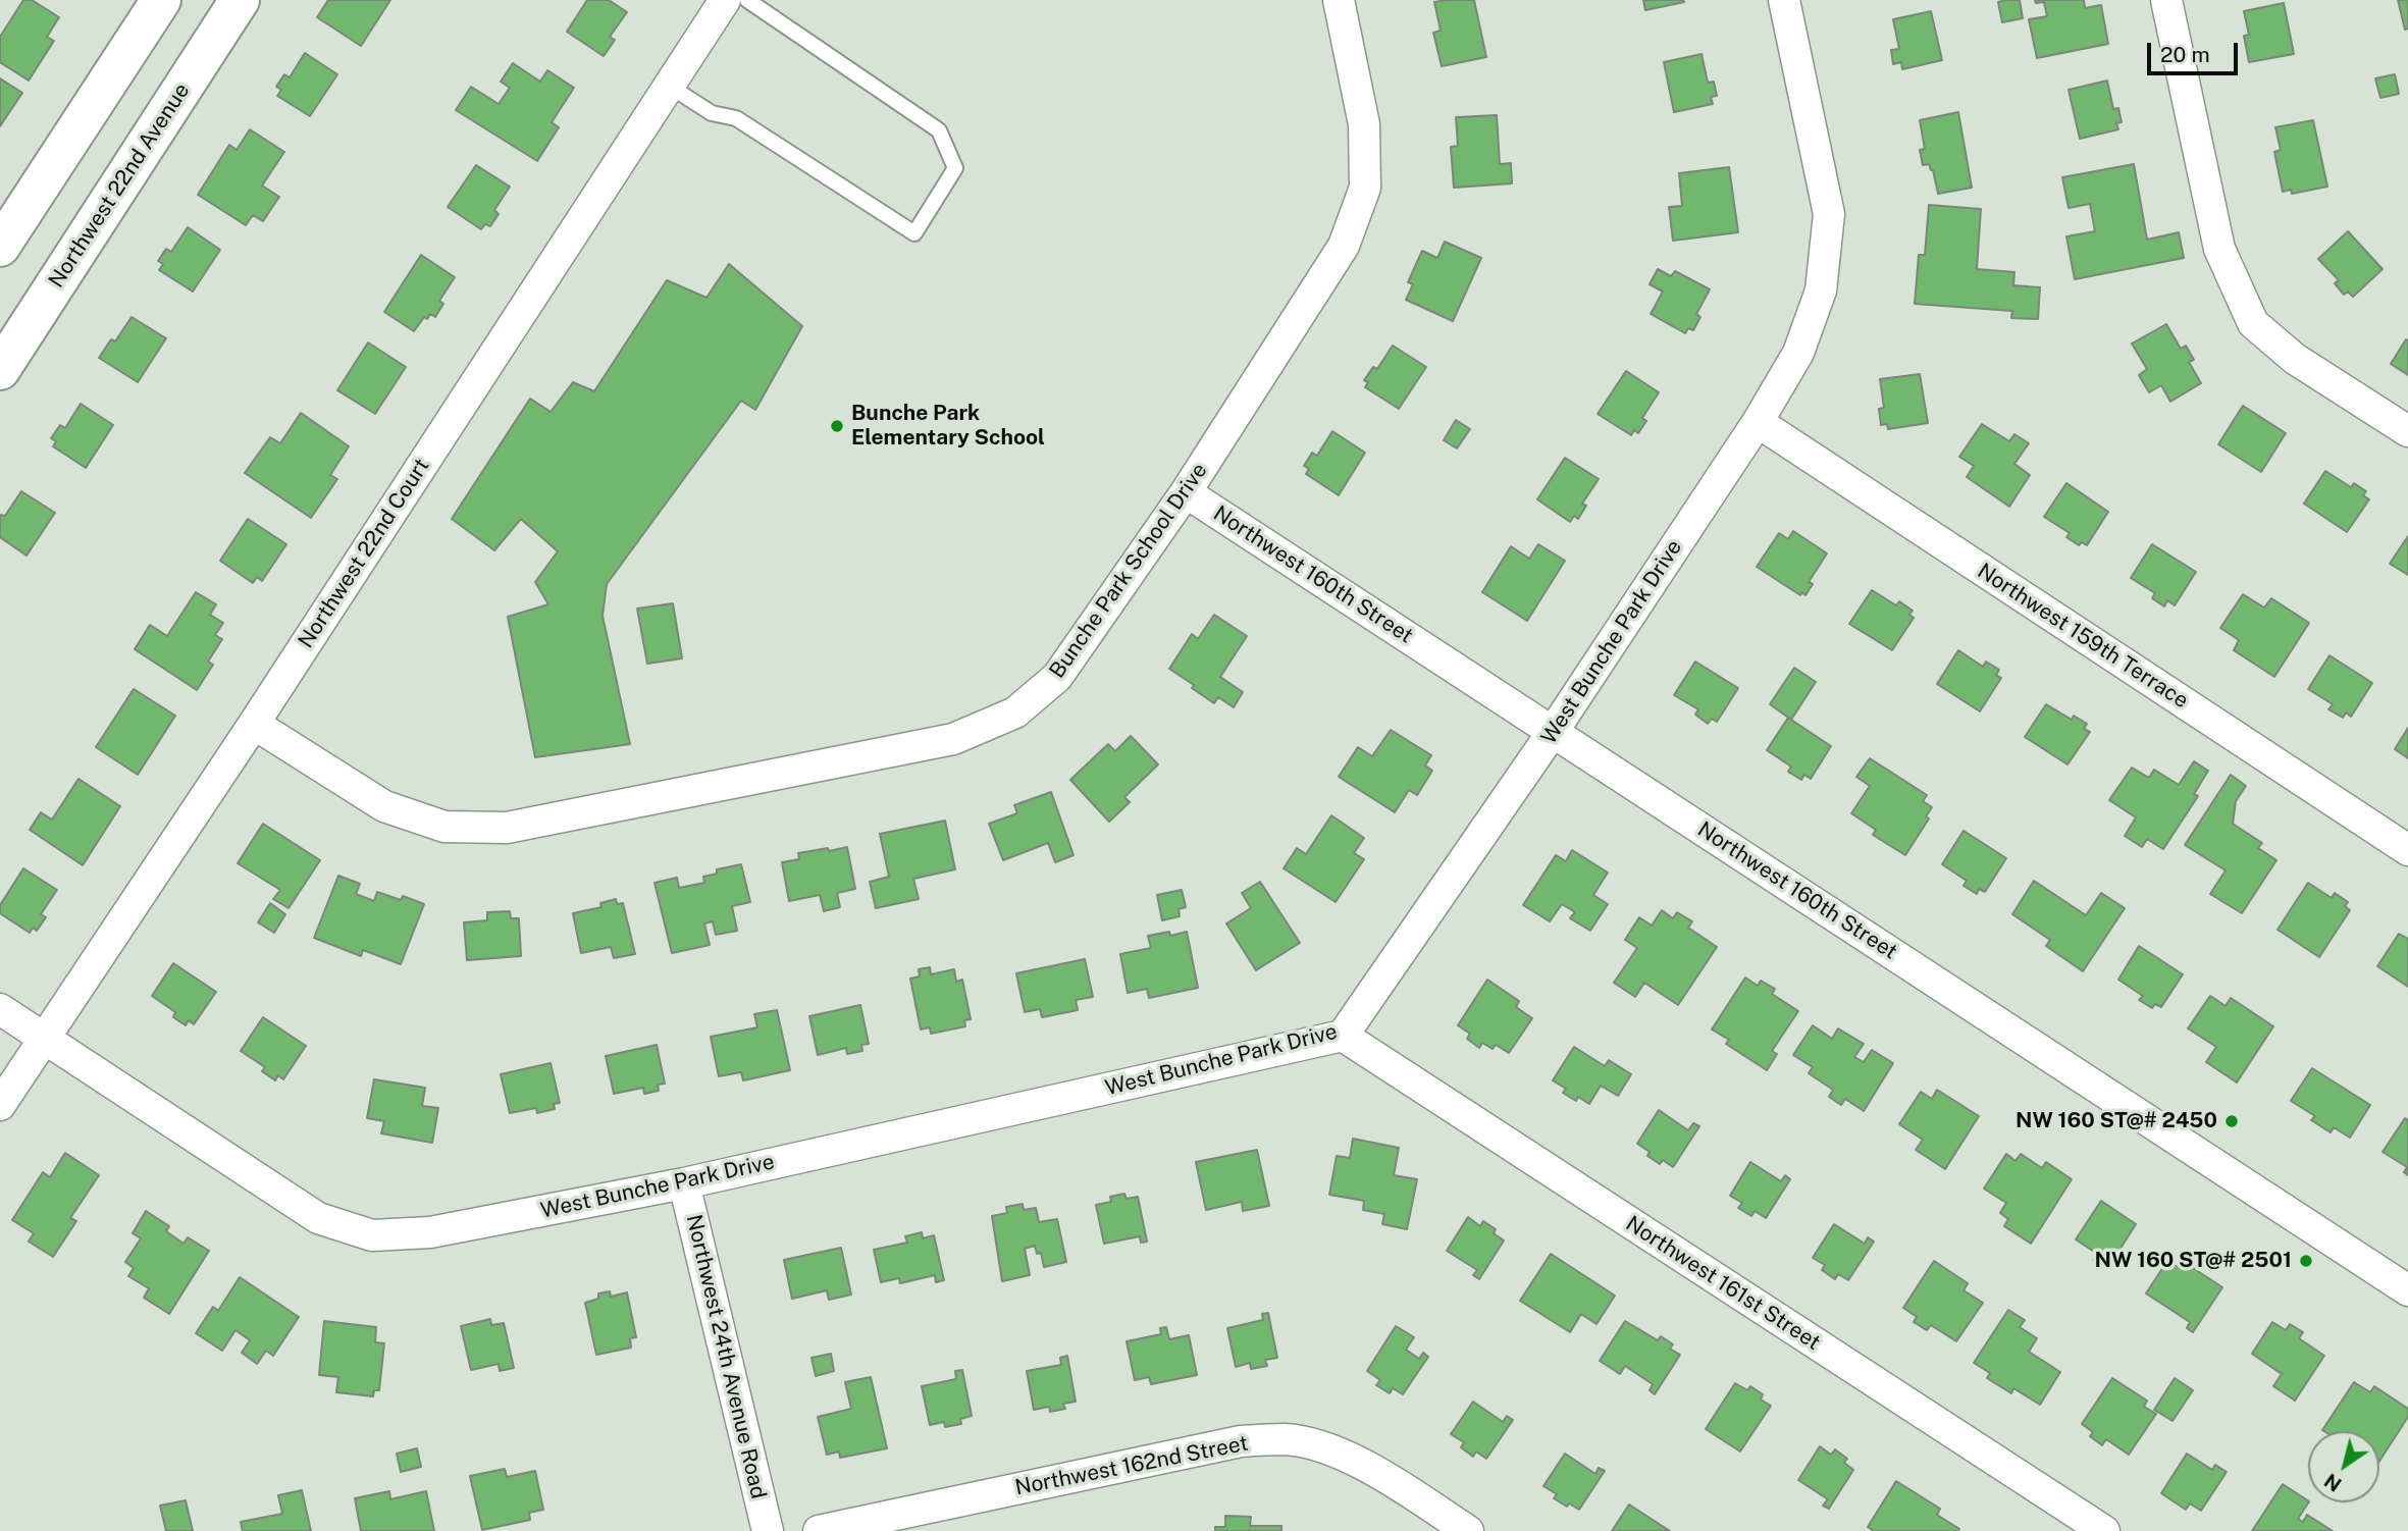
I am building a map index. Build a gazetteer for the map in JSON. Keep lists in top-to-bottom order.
{
  "streets": {
    "main road": ["Northwest 22nd Avenue"],
    "street": [
      "Northwest 22nd Court",
      "Bunche Park School Drive",
      "Northwest 160th Street",
      "Northwest 159th Terrace",
      "West Bunche Park Drive",
      "Northwest 161st Street",
      "Northwest 24th Avenue Road",
      "Northwest 162nd Street"
    ]
  },
  "crossings": [
    ["Northwest 22nd Court", "Bunche Park School Drive"],
    ["Northwest 22nd Court", "West Bunche Park Drive"],
    ["Bunche Park School Drive", "Northwest 160th Street"],
    ["Northwest 160th Street", "West Bunche Park Drive"],
    ["Northwest 159th Terrace", "West Bunche Park Drive"],
    ["West Bunche Park Drive", "Northwest 161st Street"],
    ["West Bunche Park Drive", "Northwest 24th Avenue Road"]
  ],
  "places": ["Bunche Park Elementary School", "NW 160 ST@# 2450", "NW 160 ST@# 2501"],
  "scale_bar": "20 m",
  "north": "bottom left"
}
